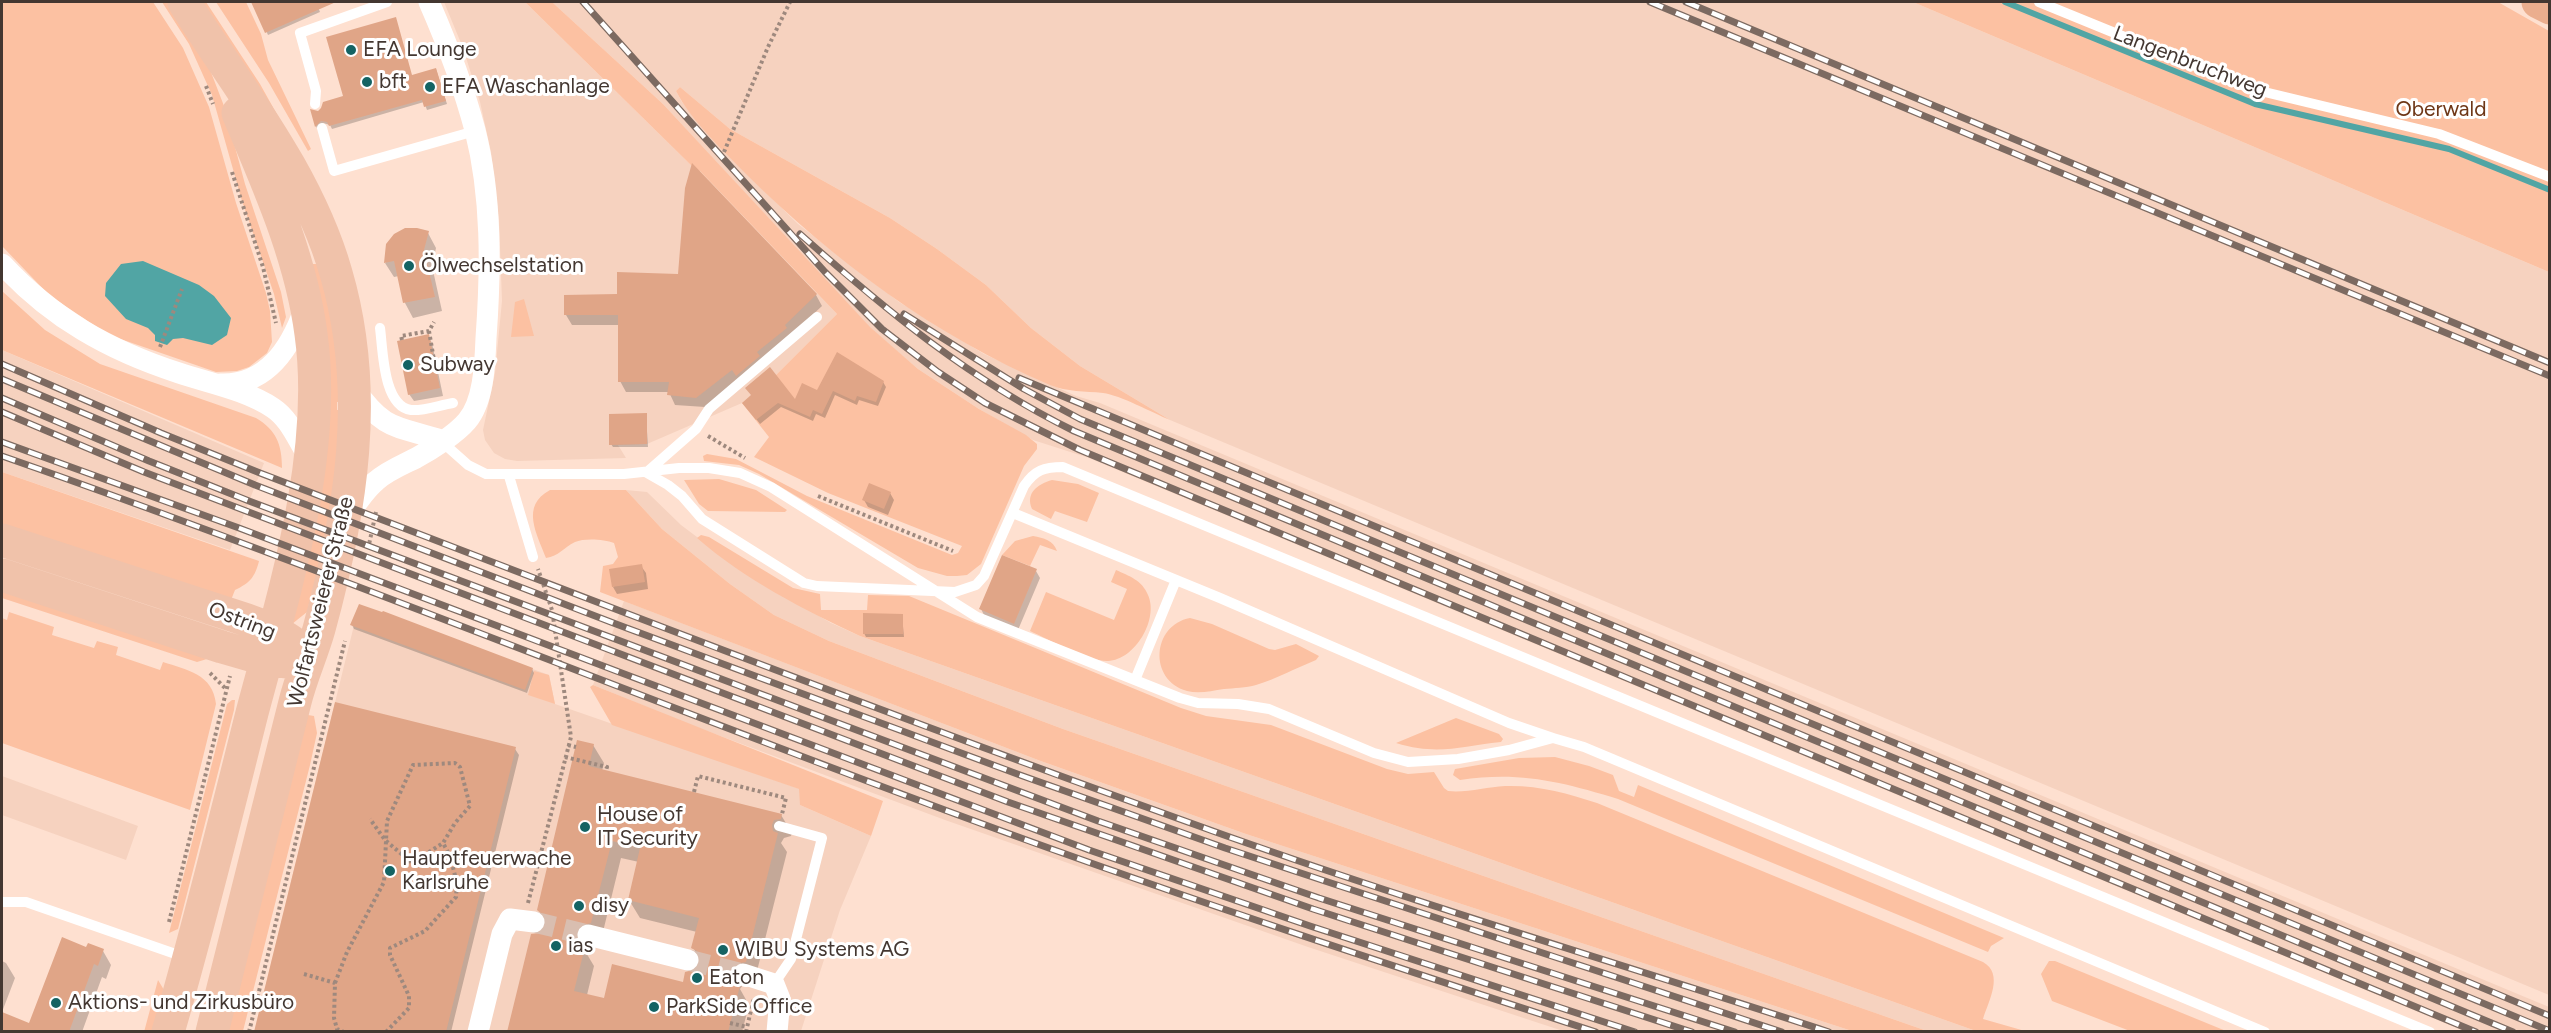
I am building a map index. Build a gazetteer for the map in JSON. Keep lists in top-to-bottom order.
{
  "streets": {
    "main road": ["Wolfartsweierer Straße", "Ostring"],
    "lane": ["Langenbruchweg"]
  },
  "crossings": [
    ["Wolfartsweierer Straße", "Ostring"]
  ],
  "parks": ["Oberwald"],
  "places": [
    "EFA Lounge",
    "bft",
    "EFA Waschanlage",
    "Ölwechselstation",
    "Subway",
    "House of IT Security",
    "Hauptfeuerwache Karlsruhe",
    "disy",
    "ias",
    "WIBU Systems AG",
    "Eaton",
    "Aktions- und Zirkusbüro",
    "ParkSide Office"
  ]
}
